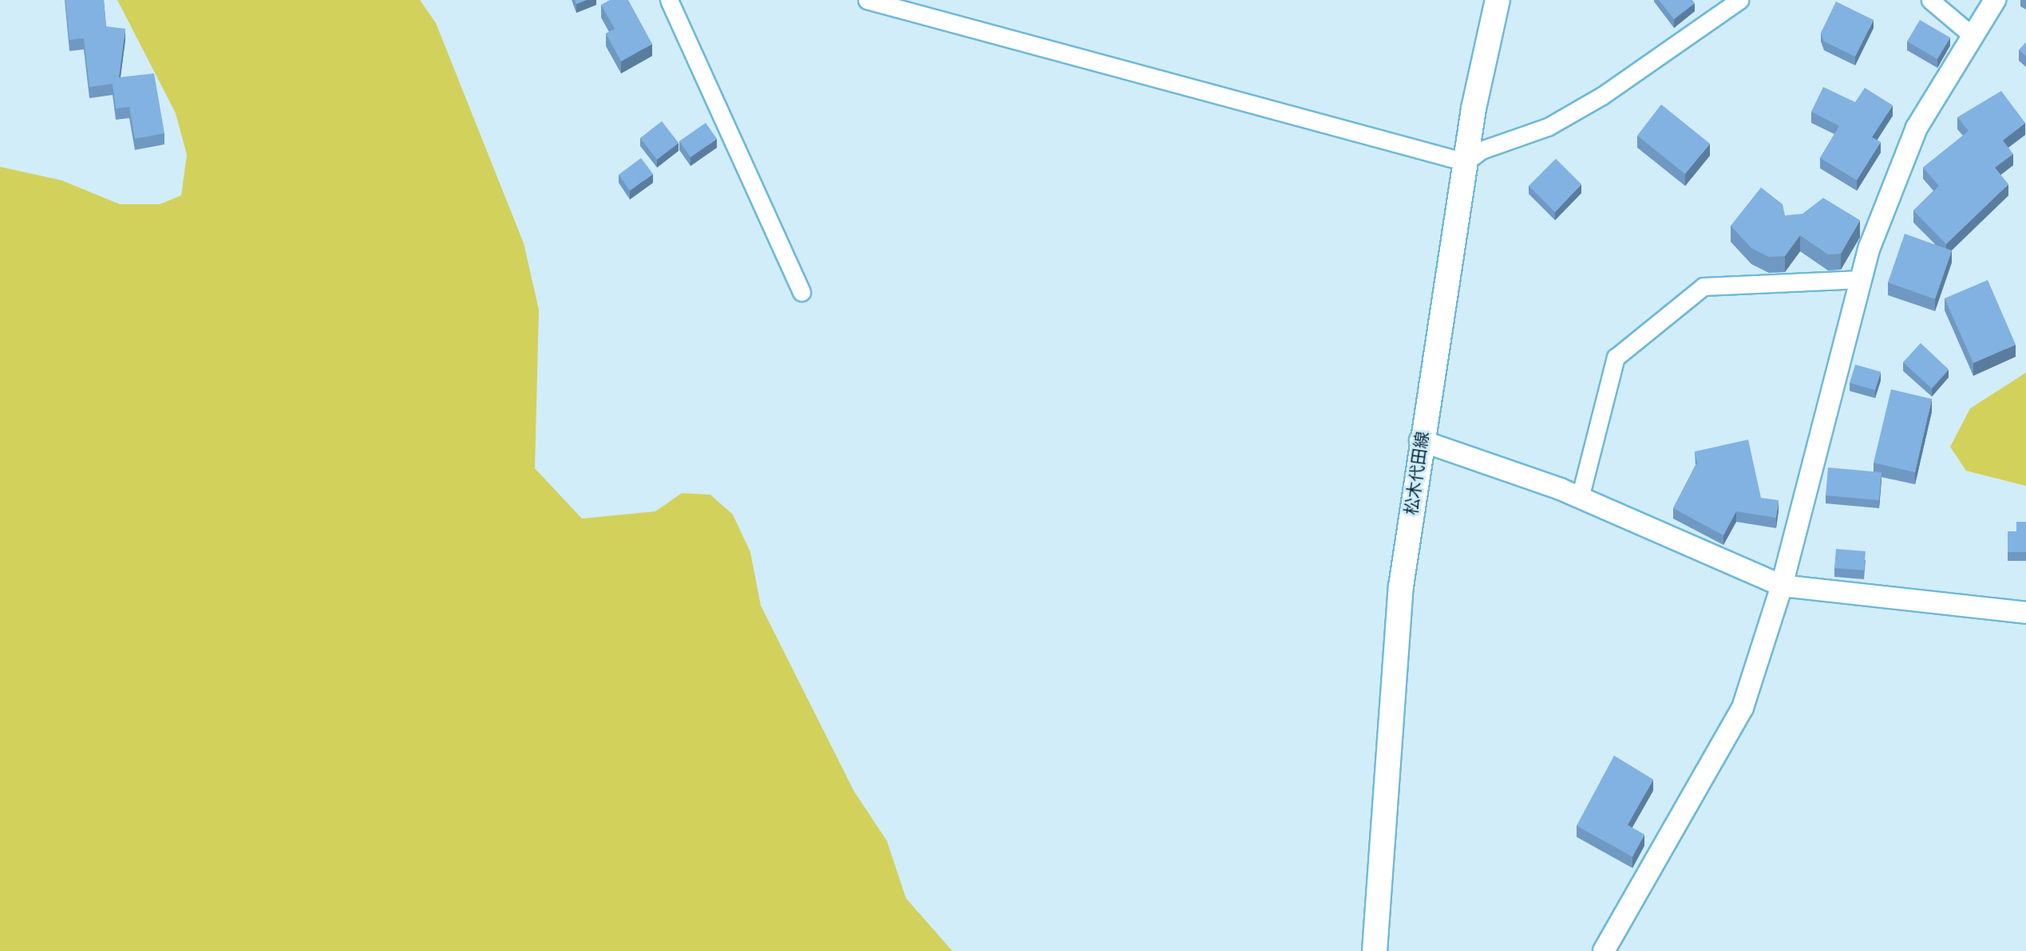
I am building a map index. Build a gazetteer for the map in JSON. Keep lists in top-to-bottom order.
{
  "streets": {
    "main road": ["松木代田線"]
  }
}
